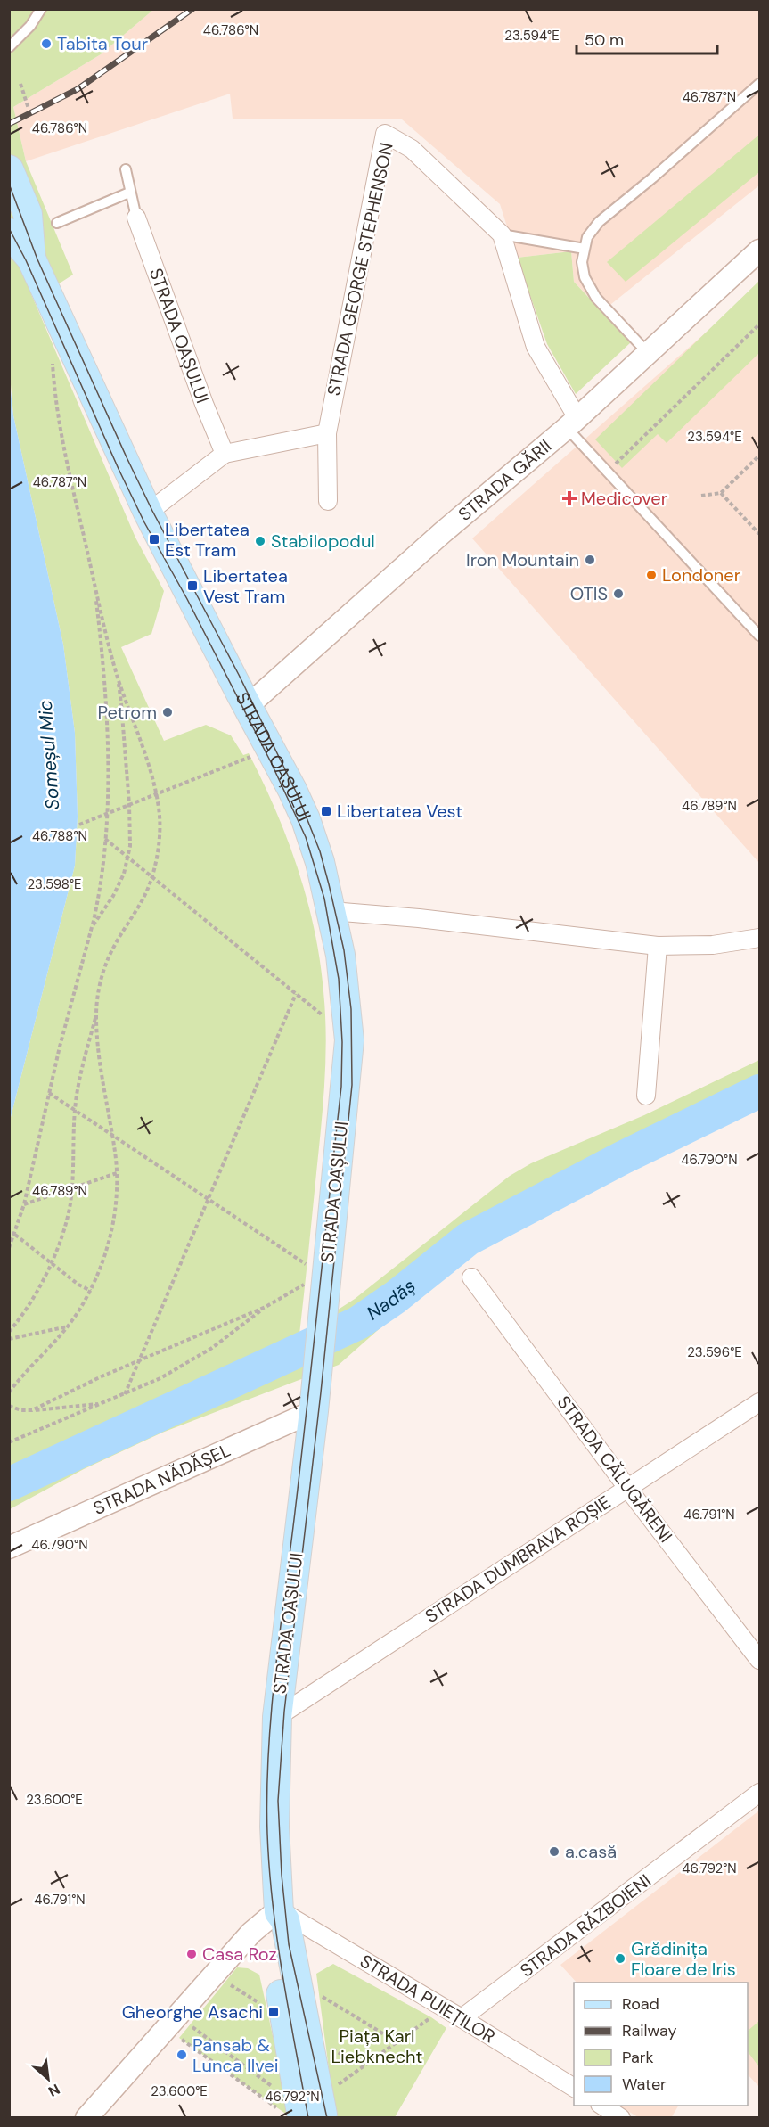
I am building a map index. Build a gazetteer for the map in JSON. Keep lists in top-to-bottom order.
{
  "streets": {
    "main road": ["STRADA OAȘULUI"],
    "street": [
      "STRADA GEORGE STEPHENSON",
      "STRADA GĂRII",
      "STRADA CĂLUGĂRENI",
      "STRADA NĂDĂȘEL",
      "STRADA DUMBRAVA ROȘIE",
      "STRADA RĂZBOIENI",
      "STRADA PUIEȚILOR"
    ]
  },
  "crossings": [
    ["STRADA GEORGE STEPHENSON", "STRADA GĂRII"],
    ["STRADA OAȘULUI", "STRADA GĂRII"],
    ["STRADA OAȘULUI", "STRADA NĂDĂȘEL"],
    ["STRADA OAȘULUI", "STRADA DUMBRAVA ROȘIE"],
    ["STRADA OAȘULUI", "STRADA PUIEȚILOR"],
    ["STRADA CĂLUGĂRENI", "STRADA DUMBRAVA ROȘIE"],
    ["STRADA RĂZBOIENI", "STRADA PUIEȚILOR"]
  ],
  "water": ["Someșul Mic", "Nadăș"],
  "parks": ["Piața Karl Liebknecht"],
  "places": {
    "other": [
      "Tabita Tour",
      "Stabilopodul",
      "Iron Mountain",
      "Londoner",
      "OTIS",
      "Petrom",
      "a.casă",
      "Casa Roz",
      "Grădinița Floare de Iris",
      "Pansab & Lunca Ilvei"
    ],
    "health": ["Medicover"],
    "transit": [
      "Libertatea Est Tram",
      "Libertatea Vest Tram",
      "Libertatea Vest",
      "Gheorghe Asachi"
    ]
  },
  "legend": [
    "Road",
    "Railway",
    "Park",
    "Water"
  ],
  "scale_bar": "50 m",
  "north": "bottom right",
  "coordinates": [
    "46.786°N",
    "23.594°E",
    "46.787°N",
    "46.789°N",
    "46.788°N",
    "23.598°E",
    "46.790°N",
    "23.596°E",
    "46.791°N",
    "23.600°E",
    "46.792°N"
  ]
}
